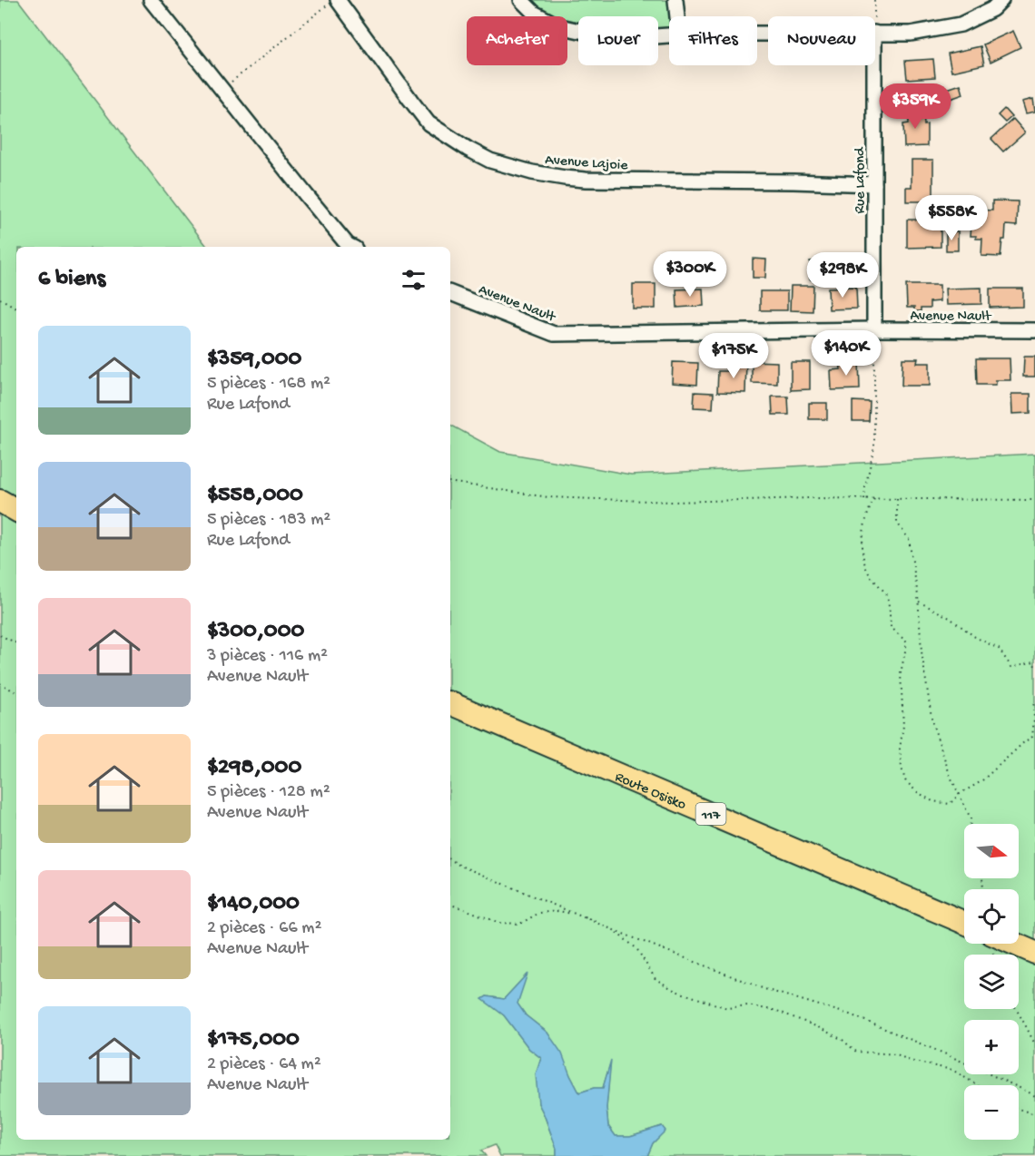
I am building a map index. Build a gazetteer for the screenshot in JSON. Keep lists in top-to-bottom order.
{
  "streets": {
    "highway": ["Route Osisko", "117"],
    "street": ["Avenue Lajoie", "Rue Lafond", "Avenue Nault"]
  },
  "crossings": [
    ["Avenue Lajoie", "Rue Lafond"],
    ["Rue Lafond", "Avenue Nault"]
  ],
  "north": "right",
  "page": {
    "chip": [
      "Acheter",
      "Louer",
      "Filtres",
      "Nouveau"
    ],
    "price": [
      "$359K",
      "$558K",
      "$300K",
      "$298K",
      "$140K",
      "$175K"
    ],
    "heading": "6 biens",
    "list": [
      {
        "name": "$359,000",
        "note": "5 pièces · 168 m² · Rue Lafond"
      },
      {
        "name": "$558,000",
        "note": "5 pièces · 183 m² · Rue Lafond"
      },
      {
        "name": "$300,000",
        "note": "3 pièces · 116 m² · Avenue Nault"
      },
      {
        "name": "$298,000",
        "note": "5 pièces · 128 m² · Avenue Nault"
      },
      {
        "name": "$140,000",
        "note": "2 pièces · 66 m² · Avenue Nault"
      },
      {
        "name": "$175,000",
        "note": "2 pièces · 64 m² · Avenue Nault"
      }
    ],
    "map_buttons": ["+", "−"]
  }
}
